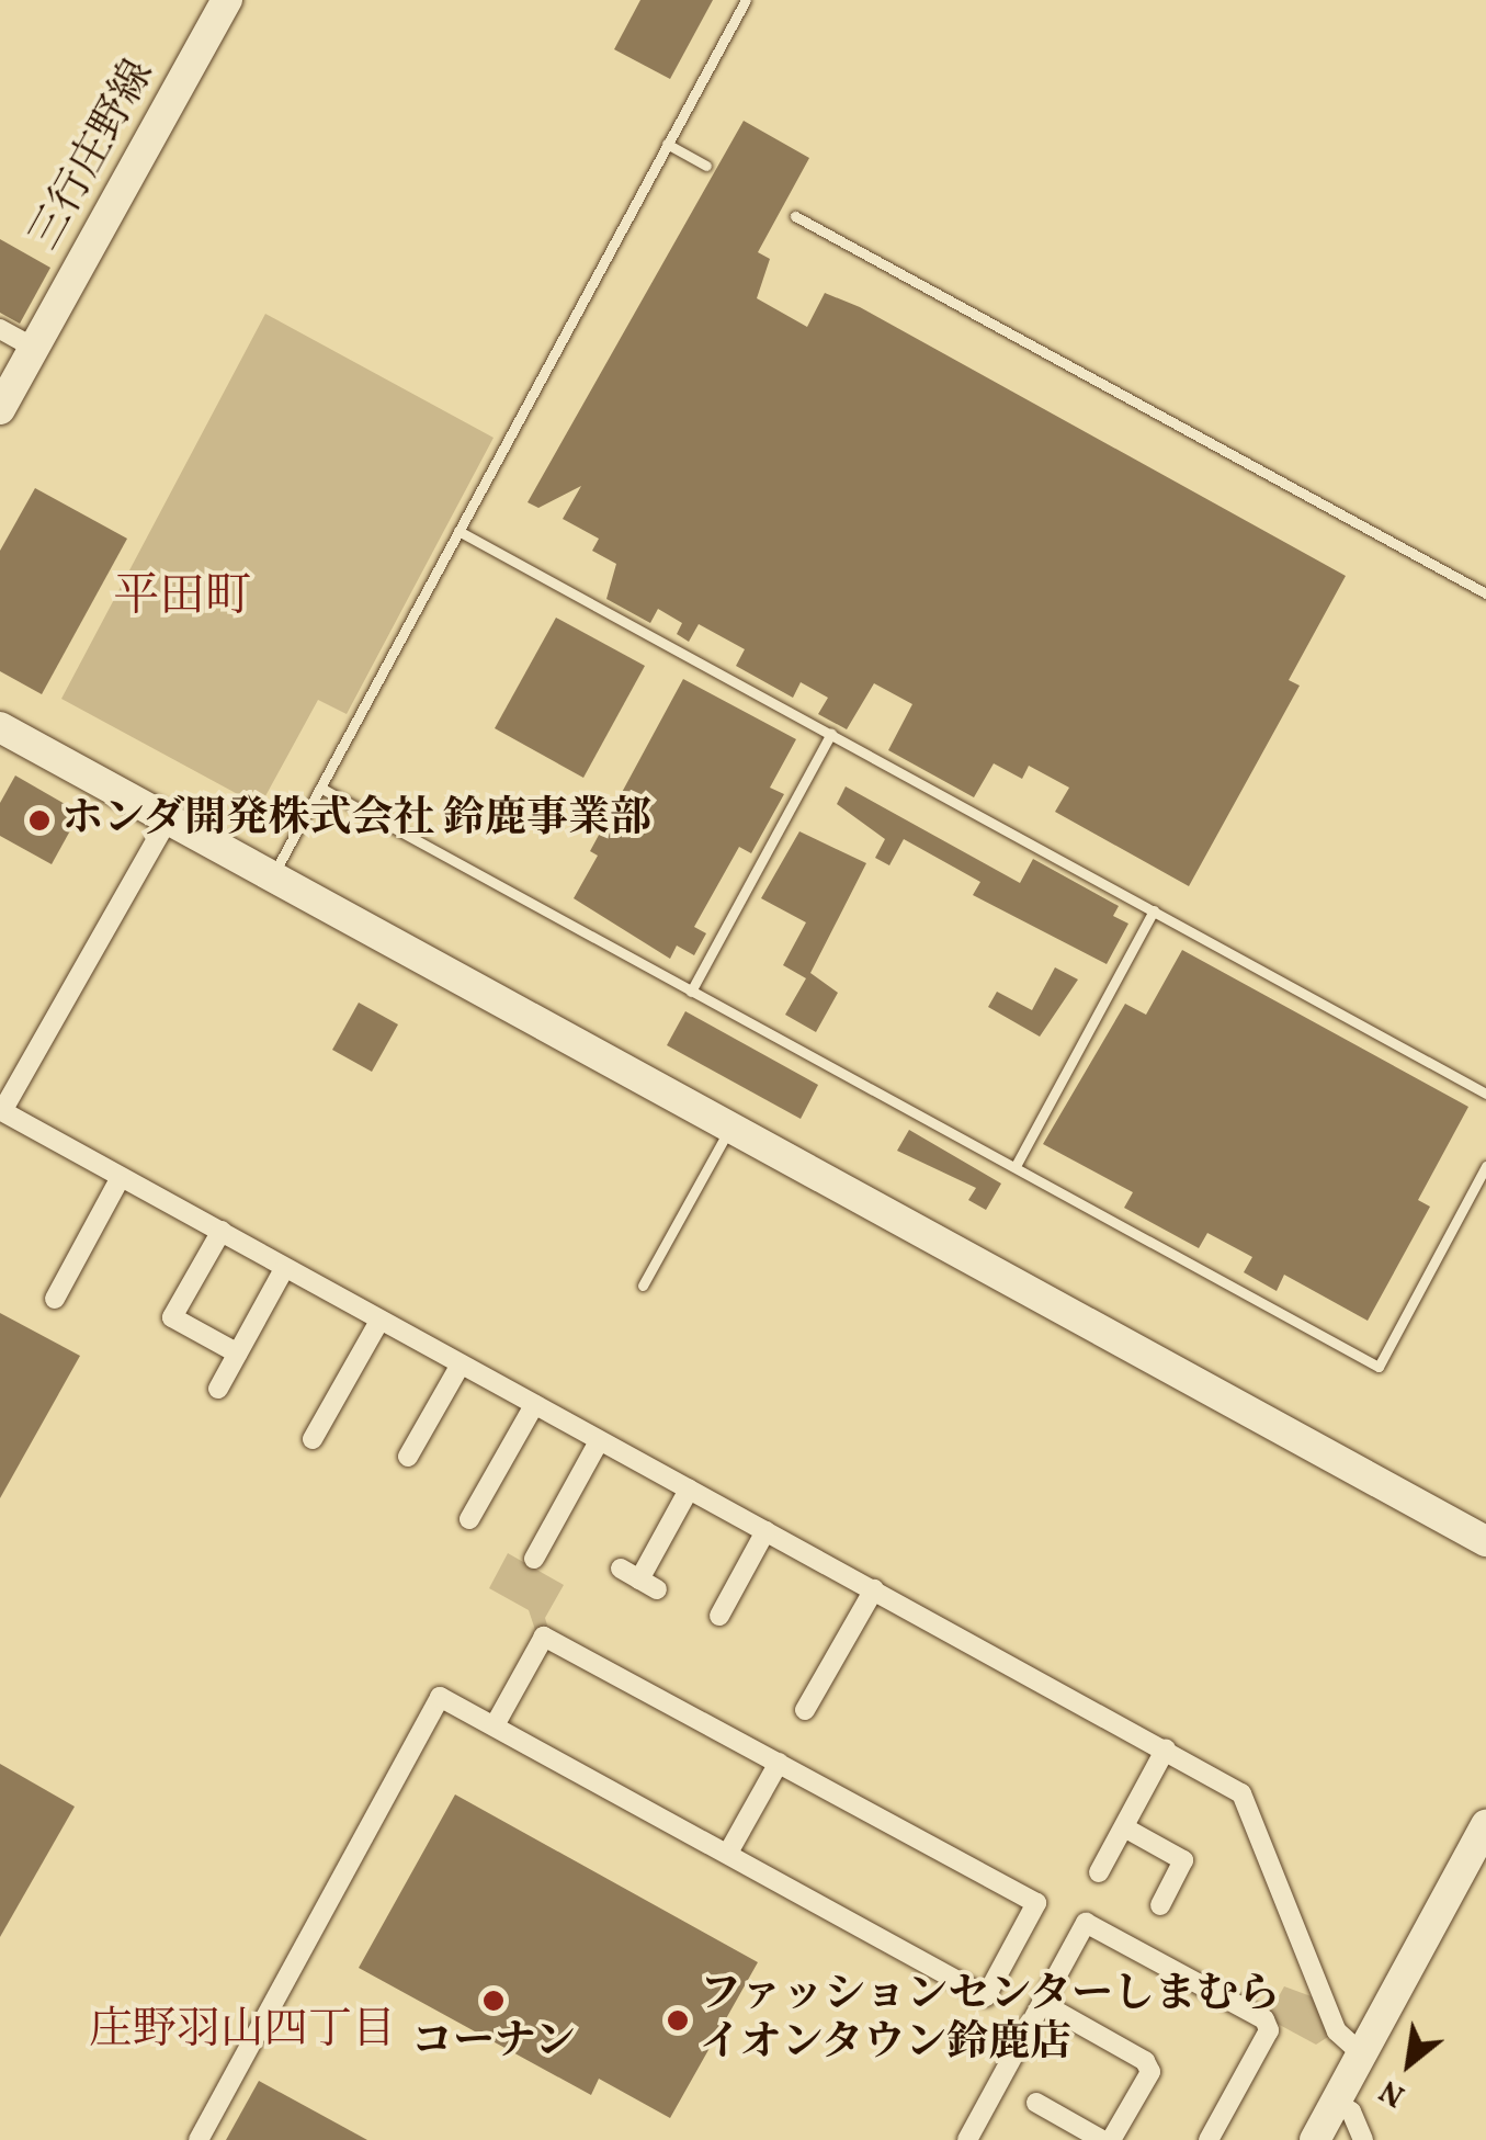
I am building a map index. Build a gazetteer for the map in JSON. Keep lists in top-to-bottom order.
{
  "streets": {
    "street": ["三行庄野線"]
  },
  "districts": ["平田町", "庄野羽山四丁目"],
  "places": ["ホンダ開発株式会社 鈴鹿事業部", "コーナン", "ファッションセンターしまむら イオンタウン鈴鹿店"],
  "north": "bottom left"
}
